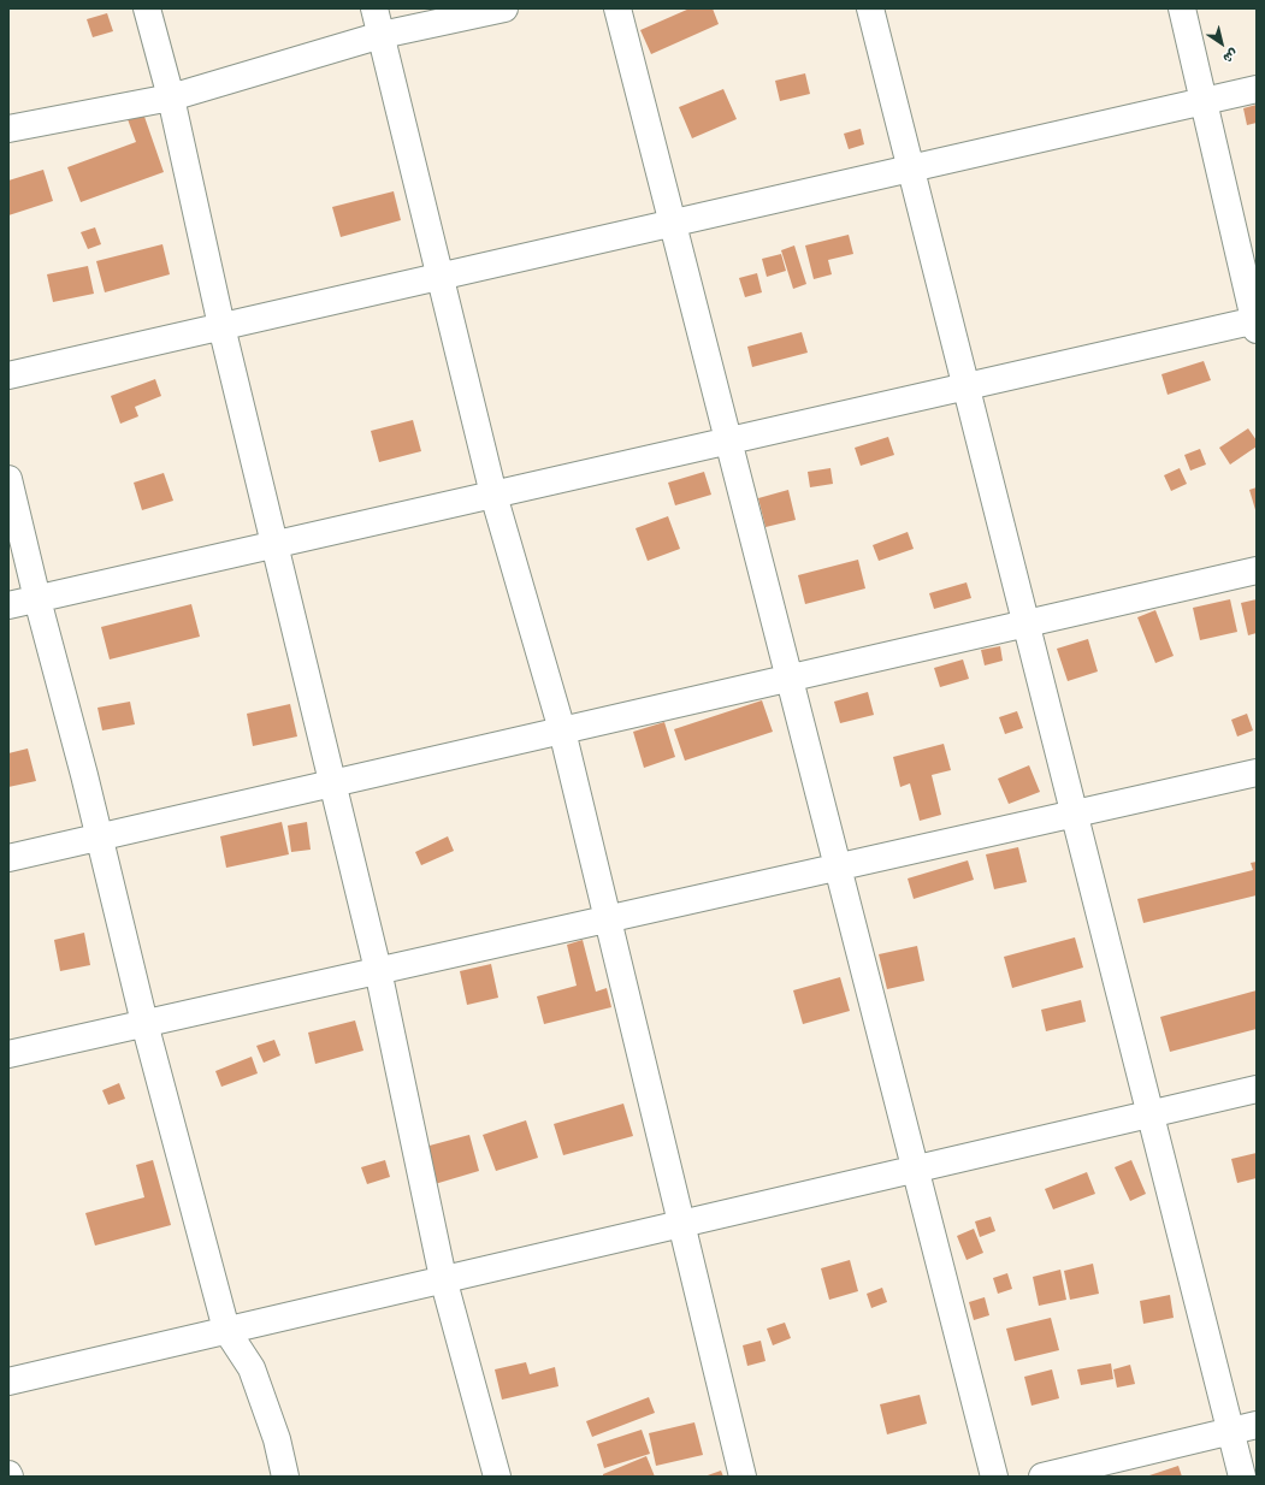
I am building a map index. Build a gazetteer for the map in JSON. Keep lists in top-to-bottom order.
{
  "north": "bottom right"
}
